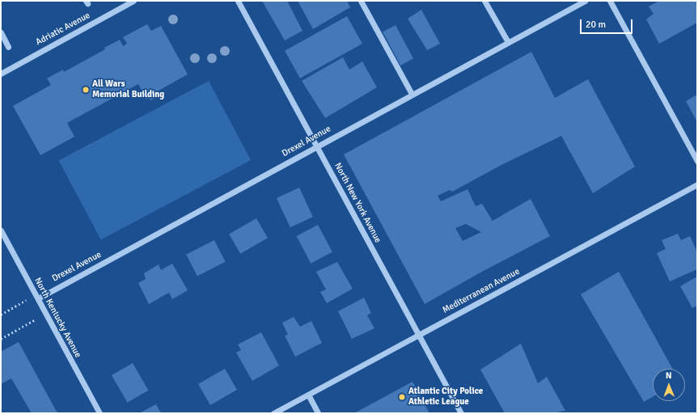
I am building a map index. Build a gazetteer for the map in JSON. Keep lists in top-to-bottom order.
{
  "streets": {
    "street": [
      "Adriatic Avenue",
      "Drexel Avenue",
      "North New York Avenue",
      "Mediterranean Avenue",
      "North Kentucky Avenue"
    ]
  },
  "crossings": [
    ["Drexel Avenue", "North New York Avenue"],
    ["Drexel Avenue", "North Kentucky Avenue"],
    ["North New York Avenue", "Mediterranean Avenue"]
  ],
  "places": ["All Wars Memorial Building", "Atlantic City Police Athletic League"],
  "scale_bar": "20 m",
  "north": "top"
}
